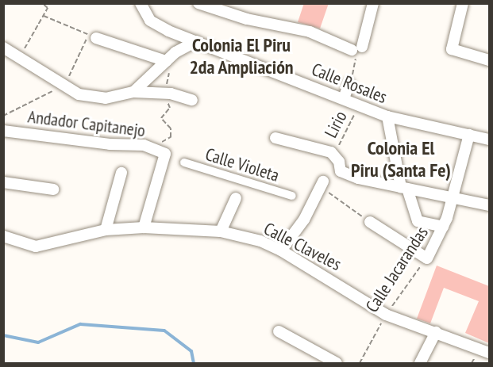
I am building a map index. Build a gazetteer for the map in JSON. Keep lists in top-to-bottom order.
{
  "streets": {
    "street": [
      "Calle Rosales",
      "Andador Capitanejo",
      "Calle Violeta",
      "Calle Claveles",
      "Calle Jacarandas"
    ],
    "path": ["Lirio"]
  },
  "crossings": [
    ["Calle Rosales", "Lirio"],
    ["Calle Rosales", "Calle Jacarandas"],
    ["Andador Capitanejo", "Calle Claveles"],
    ["Calle Claveles", "Calle Jacarandas"]
  ],
  "districts": ["Colonia El Piru 2da Ampliación", "Colonia El Piru (Santa Fe)"]
}
